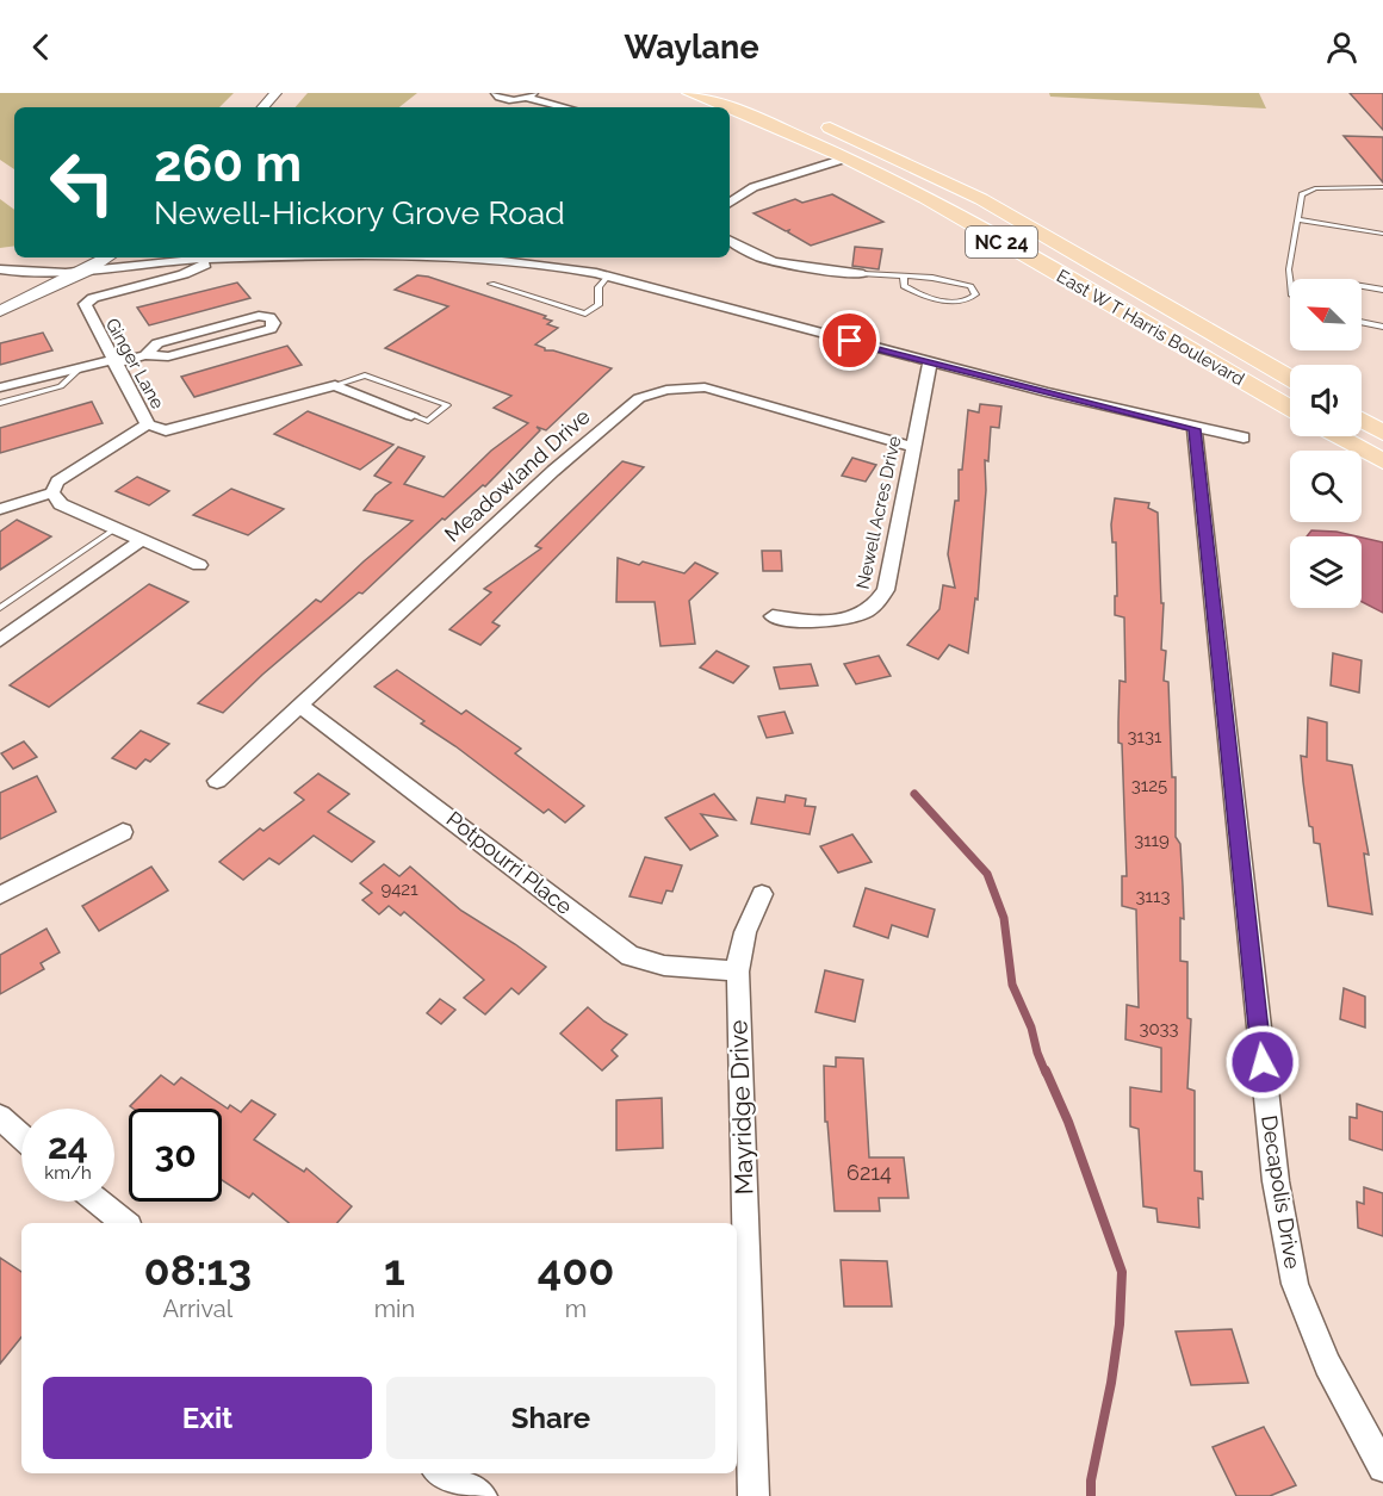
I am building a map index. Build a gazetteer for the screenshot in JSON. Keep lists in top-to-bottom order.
{
  "streets": {
    "main road": ["NC 24", "East W T Harris Boulevard"],
    "street": [
      "Ginger Lane",
      "Meadowland Drive",
      "Newell Acres Drive",
      "Potpourri Place",
      "Mayridge Drive",
      "Decapolis Drive"
    ]
  },
  "crossings": [
    ["Meadowland Drive", "Newell Acres Drive"],
    ["Meadowland Drive", "Potpourri Place"],
    ["Potpourri Place", "Mayridge Drive"]
  ],
  "house_numbers": [
    "3131",
    "3125",
    "3119",
    "9421",
    "3113",
    "3033",
    "6214"
  ],
  "north": "top left",
  "page": {
    "header": "Waylane",
    "turn": ["260 m", "Newell-Hickory Grove Road"],
    "speed": "24 km/h",
    "limit": "30",
    "eta": [
      "08:13",
      "Arrival",
      "1",
      "min",
      "400",
      "m"
    ],
    "buttons": ["Exit", "Share"]
  }
}
